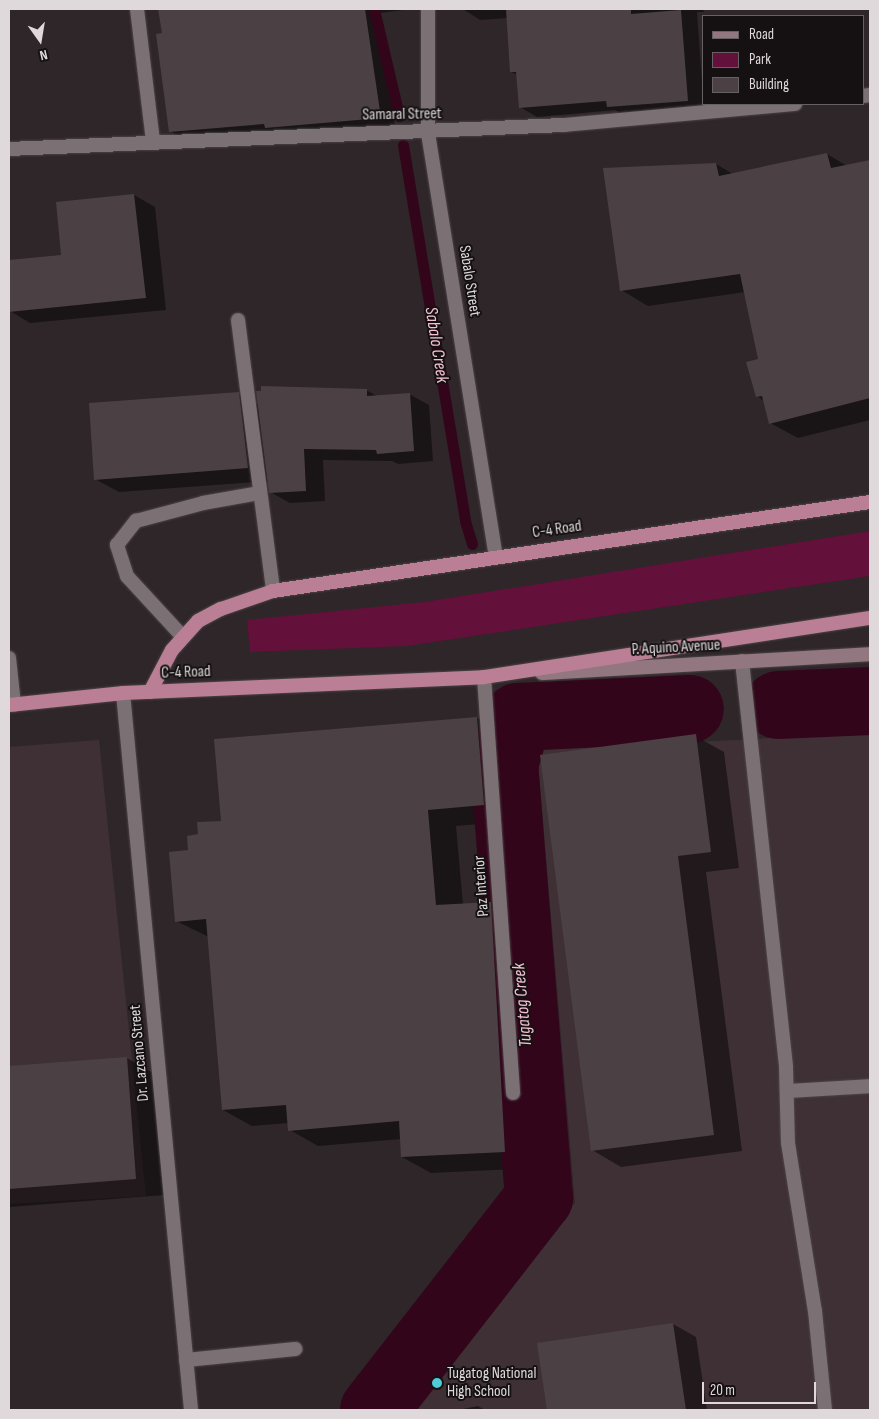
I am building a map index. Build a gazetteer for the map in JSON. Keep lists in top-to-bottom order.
{
  "streets": {
    "highway": ["C-4 Road"],
    "main road": ["P. Aquino Avenue"],
    "street": [
      "Samaral Street",
      "Sabalo Street",
      "Paz Interior",
      "Dr. Lazcano Street"
    ]
  },
  "crossings": [
    ["Samaral Street", "Sabalo Street"],
    ["Sabalo Street", "C-4 Road"],
    ["C-4 Road", "P. Aquino Avenue"],
    ["C-4 Road", "Paz Interior"],
    ["P. Aquino Avenue", "Paz Interior"]
  ],
  "water": ["Sabalo Creek", "Tugatog Creek"],
  "places": ["Tugatog National High School"],
  "legend": ["Road", "Park", "Building"],
  "scale_bar": "20 m",
  "north": "bottom"
}
